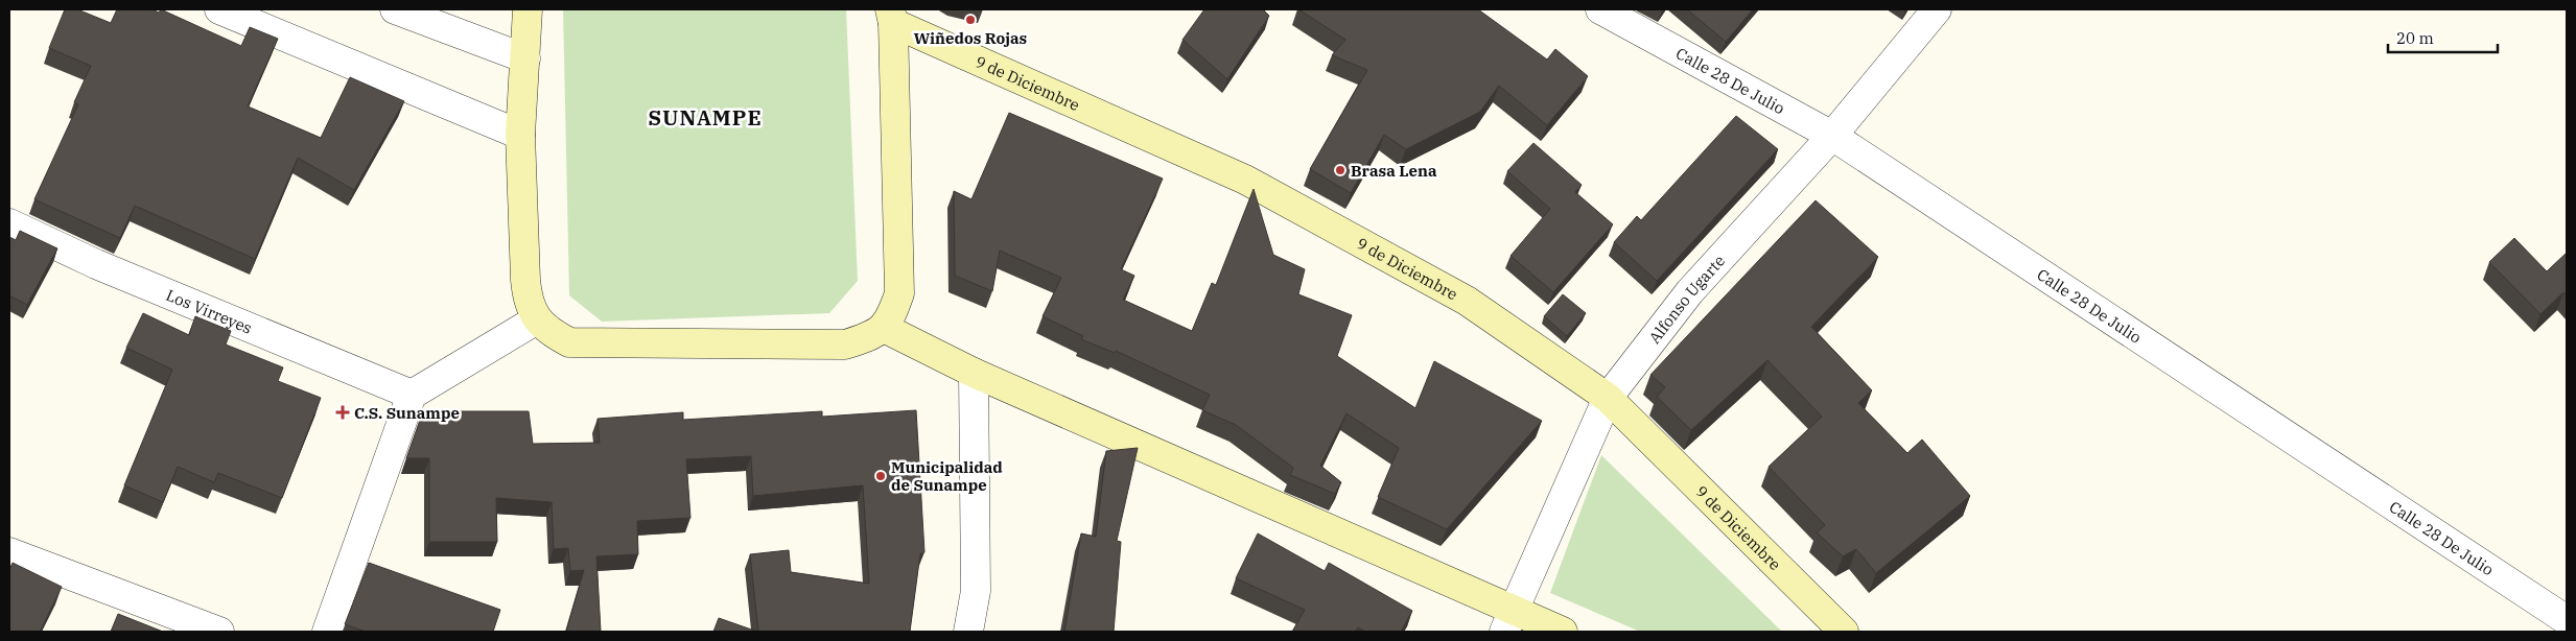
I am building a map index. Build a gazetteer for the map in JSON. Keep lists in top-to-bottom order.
{
  "streets": {
    "main road": ["9 de Diciembre"],
    "street": ["Calle 28 De Julio", "Alfonso Ugarte", "Los Virreyes"]
  },
  "crossings": [
    ["Calle 28 De Julio", "Alfonso Ugarte"],
    ["9 de Diciembre", "Alfonso Ugarte"]
  ],
  "districts": ["SUNAMPE"],
  "places": {
    "other": ["Wiñedos Rojas", "Brasa Lena", "Municipalidad de Sunampe"],
    "health": ["C.S. Sunampe"]
  },
  "scale_bar": "20 m"
}
